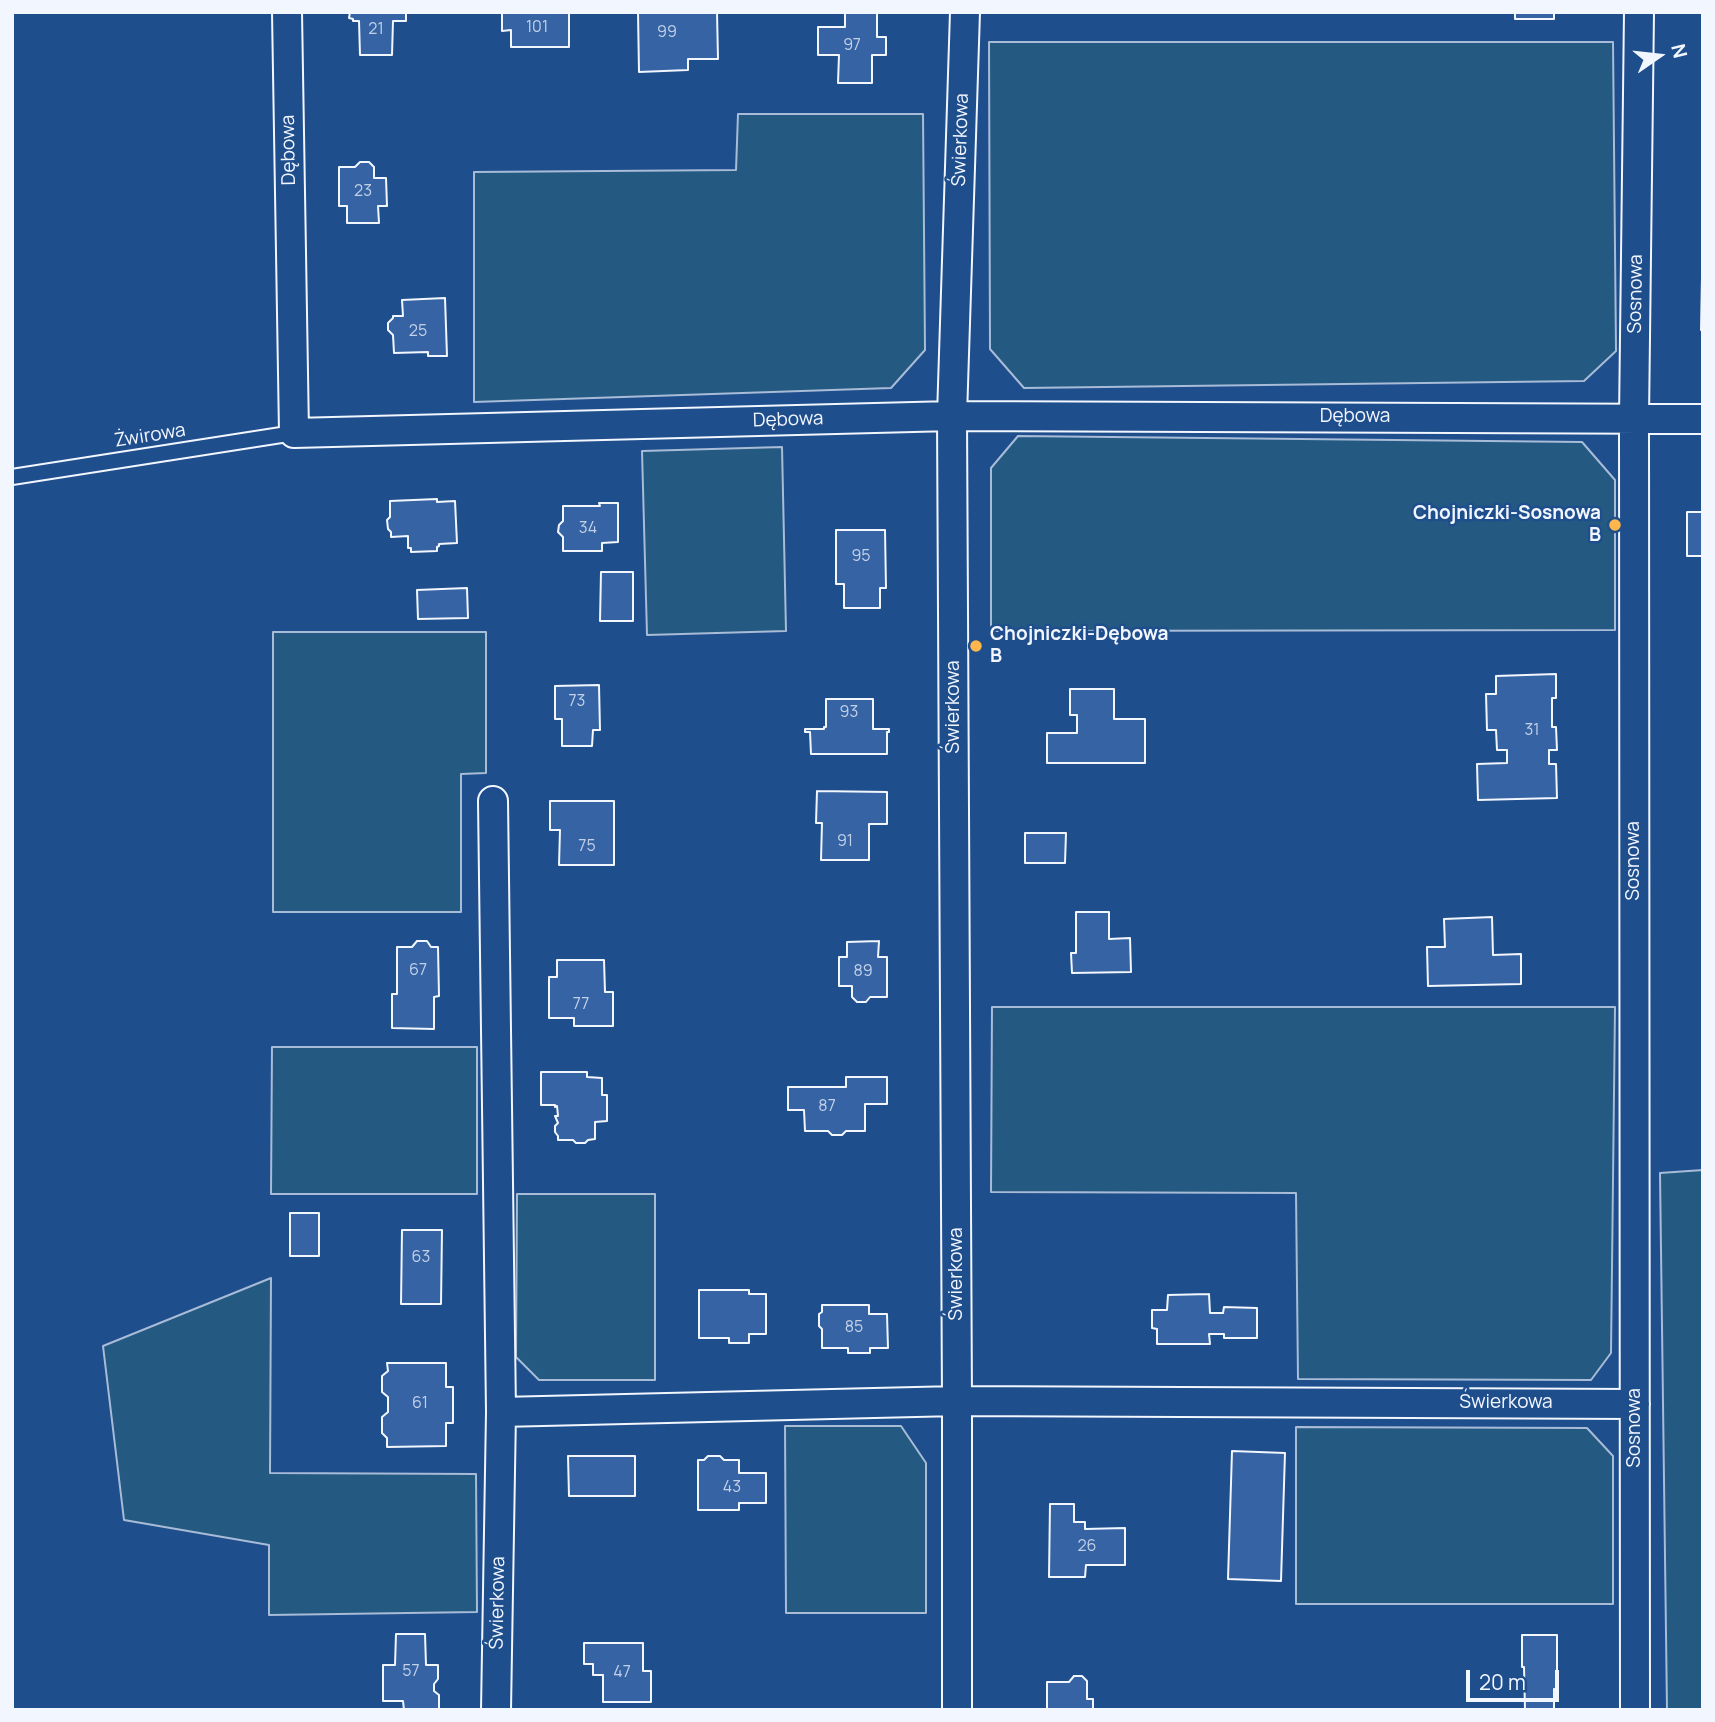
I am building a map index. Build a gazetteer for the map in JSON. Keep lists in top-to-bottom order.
{
  "streets": {
    "street": ["Świerkowa", "Dębowa", "Sosnowa"],
    "lane": ["Żwirowa"]
  },
  "crossings": [
    ["Świerkowa", "Dębowa"],
    ["Świerkowa", "Sosnowa"],
    ["Dębowa", "Sosnowa"],
    ["Dębowa", "Żwirowa"]
  ],
  "places": ["Chojniczki-Sosnowa B", "Chojniczki-Dębowa B"],
  "house_numbers": [
    "101",
    "21",
    "99",
    "97",
    "23",
    "25",
    "34",
    "95",
    "73",
    "93",
    "31",
    "91",
    "75",
    "67",
    "89",
    "77",
    "87",
    "63",
    "85",
    "61",
    "43",
    "26",
    "57",
    "47"
  ],
  "scale_bar": "20 m",
  "north": "right"
}
